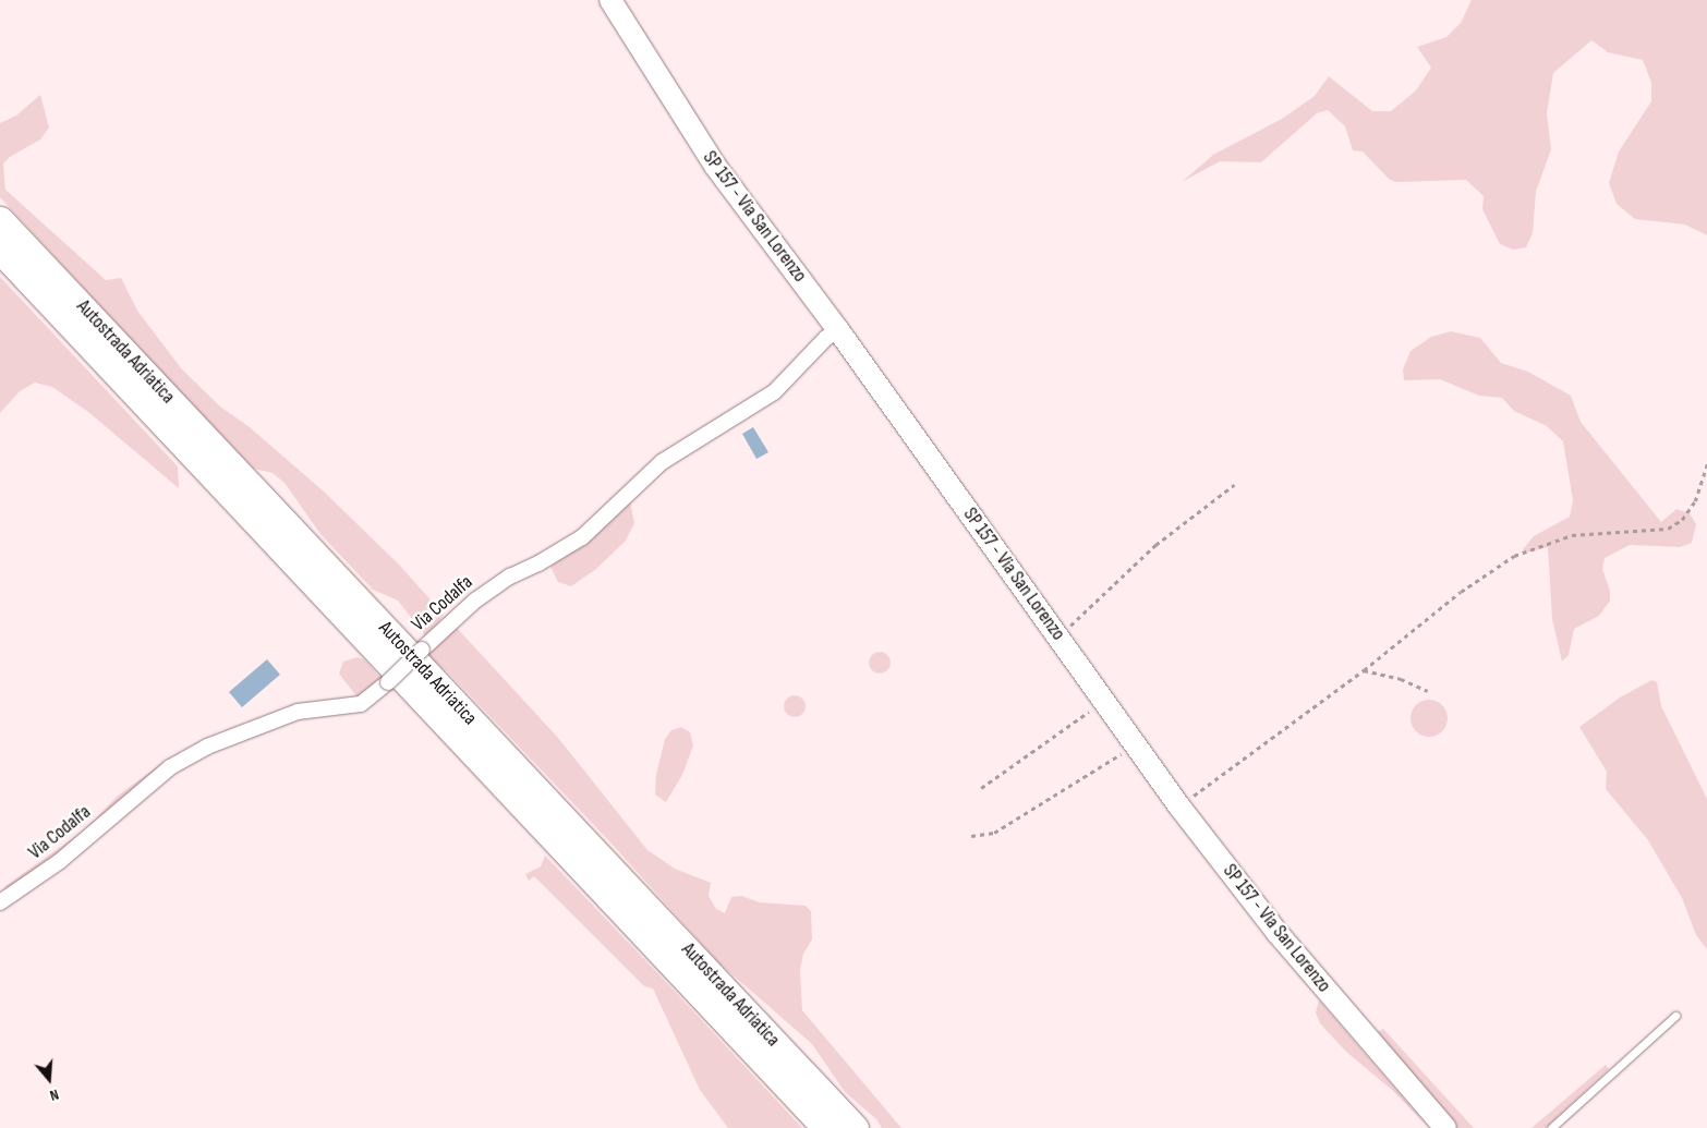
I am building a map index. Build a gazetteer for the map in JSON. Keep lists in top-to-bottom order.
{
  "streets": {
    "highway": ["Autostrada Adriatica"],
    "main road": ["SP 157 - Via San Lorenzo"],
    "street": ["Via Codalfa"]
  },
  "crossings": [
    ["SP 157 - Via San Lorenzo", "Via Codalfa"]
  ],
  "north": "bottom"
}
